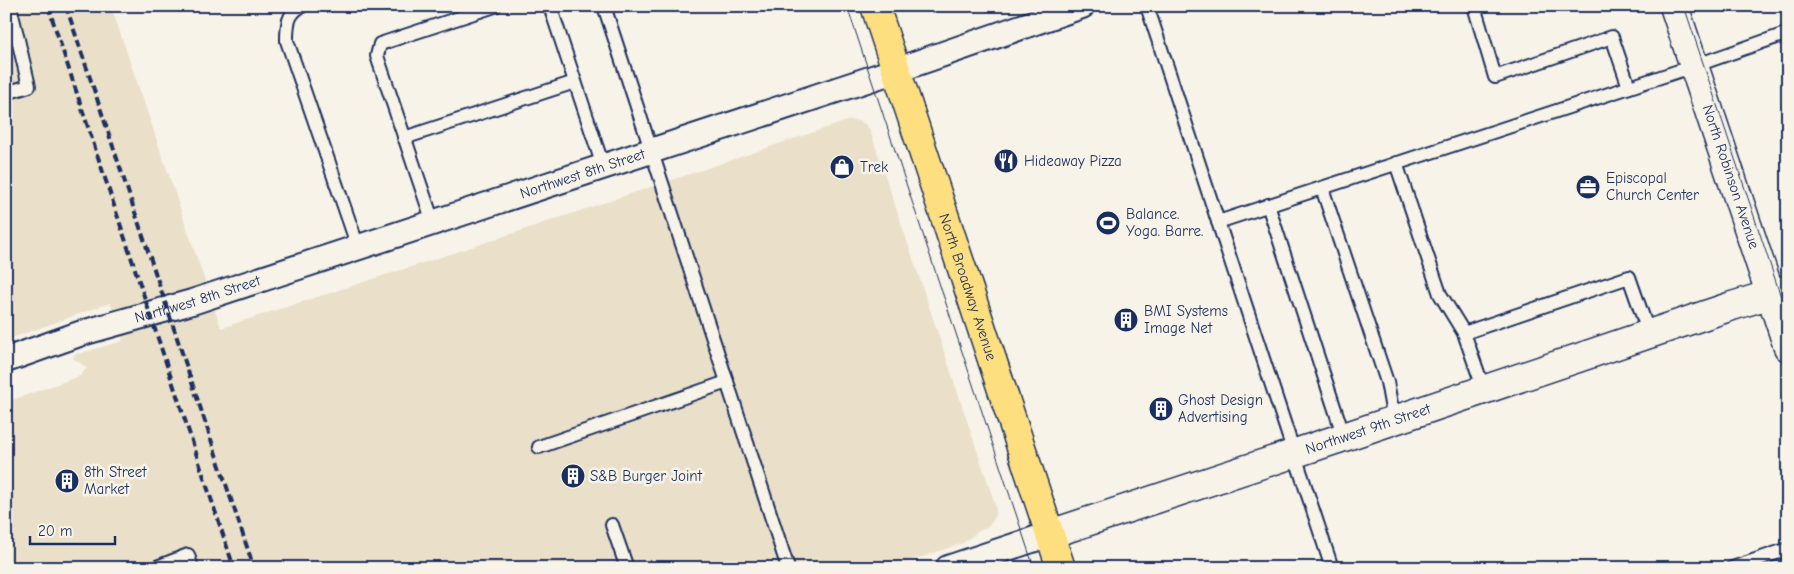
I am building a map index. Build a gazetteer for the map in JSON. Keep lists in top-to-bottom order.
{
  "streets": {
    "main road": ["North Broadway Avenue"],
    "street": ["Northwest 8th Street", "North Robinson Avenue", "Northwest 9th Street"]
  },
  "crossings": [
    ["Northwest 8th Street", "North Broadway Avenue"],
    ["North Robinson Avenue", "Northwest 9th Street"],
    ["North Broadway Avenue", "Northwest 9th Street"]
  ],
  "places": {
    "restaurant": ["Hideaway Pizza"],
    "shop": ["Trek"],
    "office": ["Episcopal Church Center"],
    "sports": ["Balance. Yoga. Barre."],
    "building": [
      "BMI Systems Image Net",
      "Ghost Design Advertising",
      "S&B Burger Joint",
      "8th Street Market"
    ]
  },
  "scale_bar": "20 m"
}
